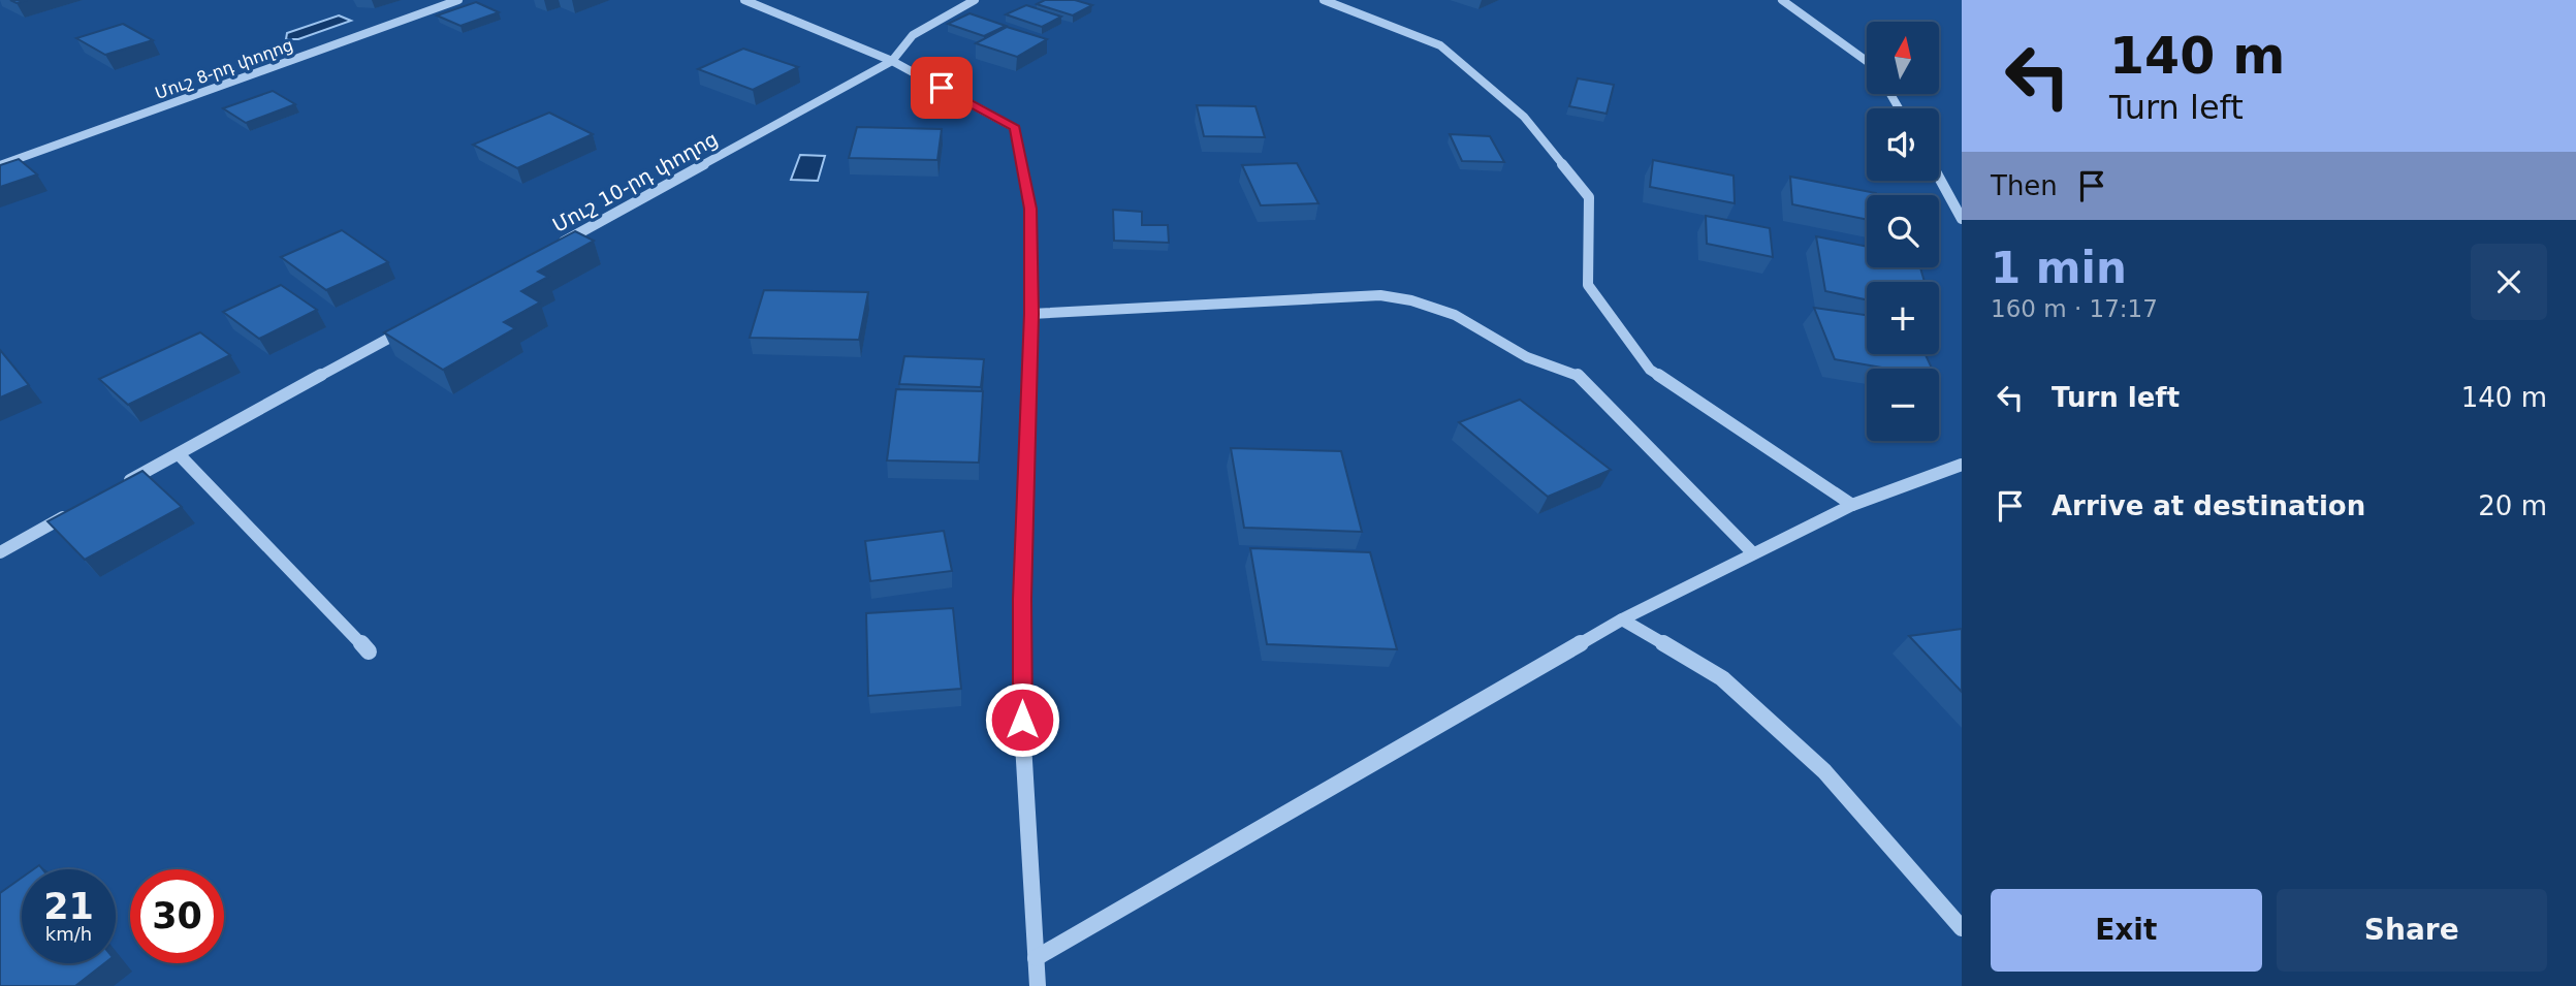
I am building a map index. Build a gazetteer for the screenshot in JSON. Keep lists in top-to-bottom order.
{
  "streets": {
    "street": ["Մուշ 8-րդ փողոց", "Մուշ 10-րդ փողոց"]
  },
  "north": "top",
  "page": {
    "turn": ["140 m", "Turn left"],
    "map_buttons": ["+", "−"],
    "then": "Then",
    "heading": ["1 min", "160 m · 17:17"],
    "list": [
      {
        "name": "Turn left",
        "value": "140 m"
      },
      {
        "name": "Arrive at destination",
        "value": "20 m"
      }
    ],
    "speed": "21 km/h",
    "limit": "30",
    "buttons": ["Exit", "Share"]
  }
}
